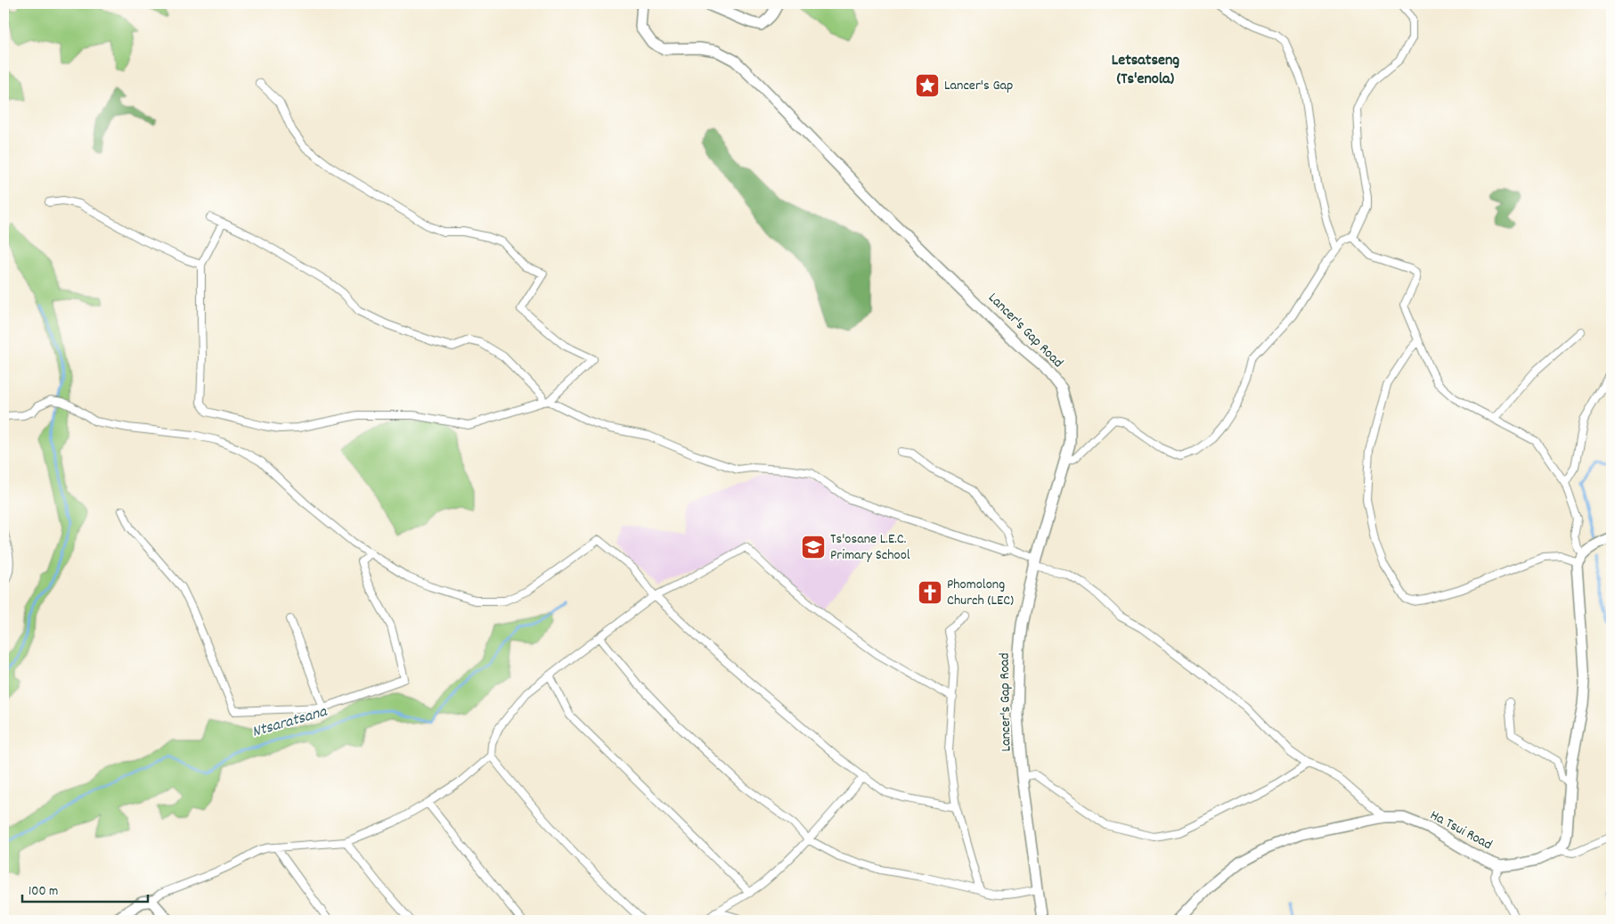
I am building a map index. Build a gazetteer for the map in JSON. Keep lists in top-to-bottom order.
{
  "streets": {
    "main road": ["Lancer's Gap Road", "Ha Tsui Road"]
  },
  "districts": ["Letsatseng (Ts'enola)"],
  "water": ["Ntsaratsana"],
  "places": {
    "place": ["Lancer's Gap"],
    "school or university": ["Ts'osane L.E.C. Primary School"],
    "church": ["Phomolong Church (LEC)"]
  },
  "scale_bar": "100 m"
}
